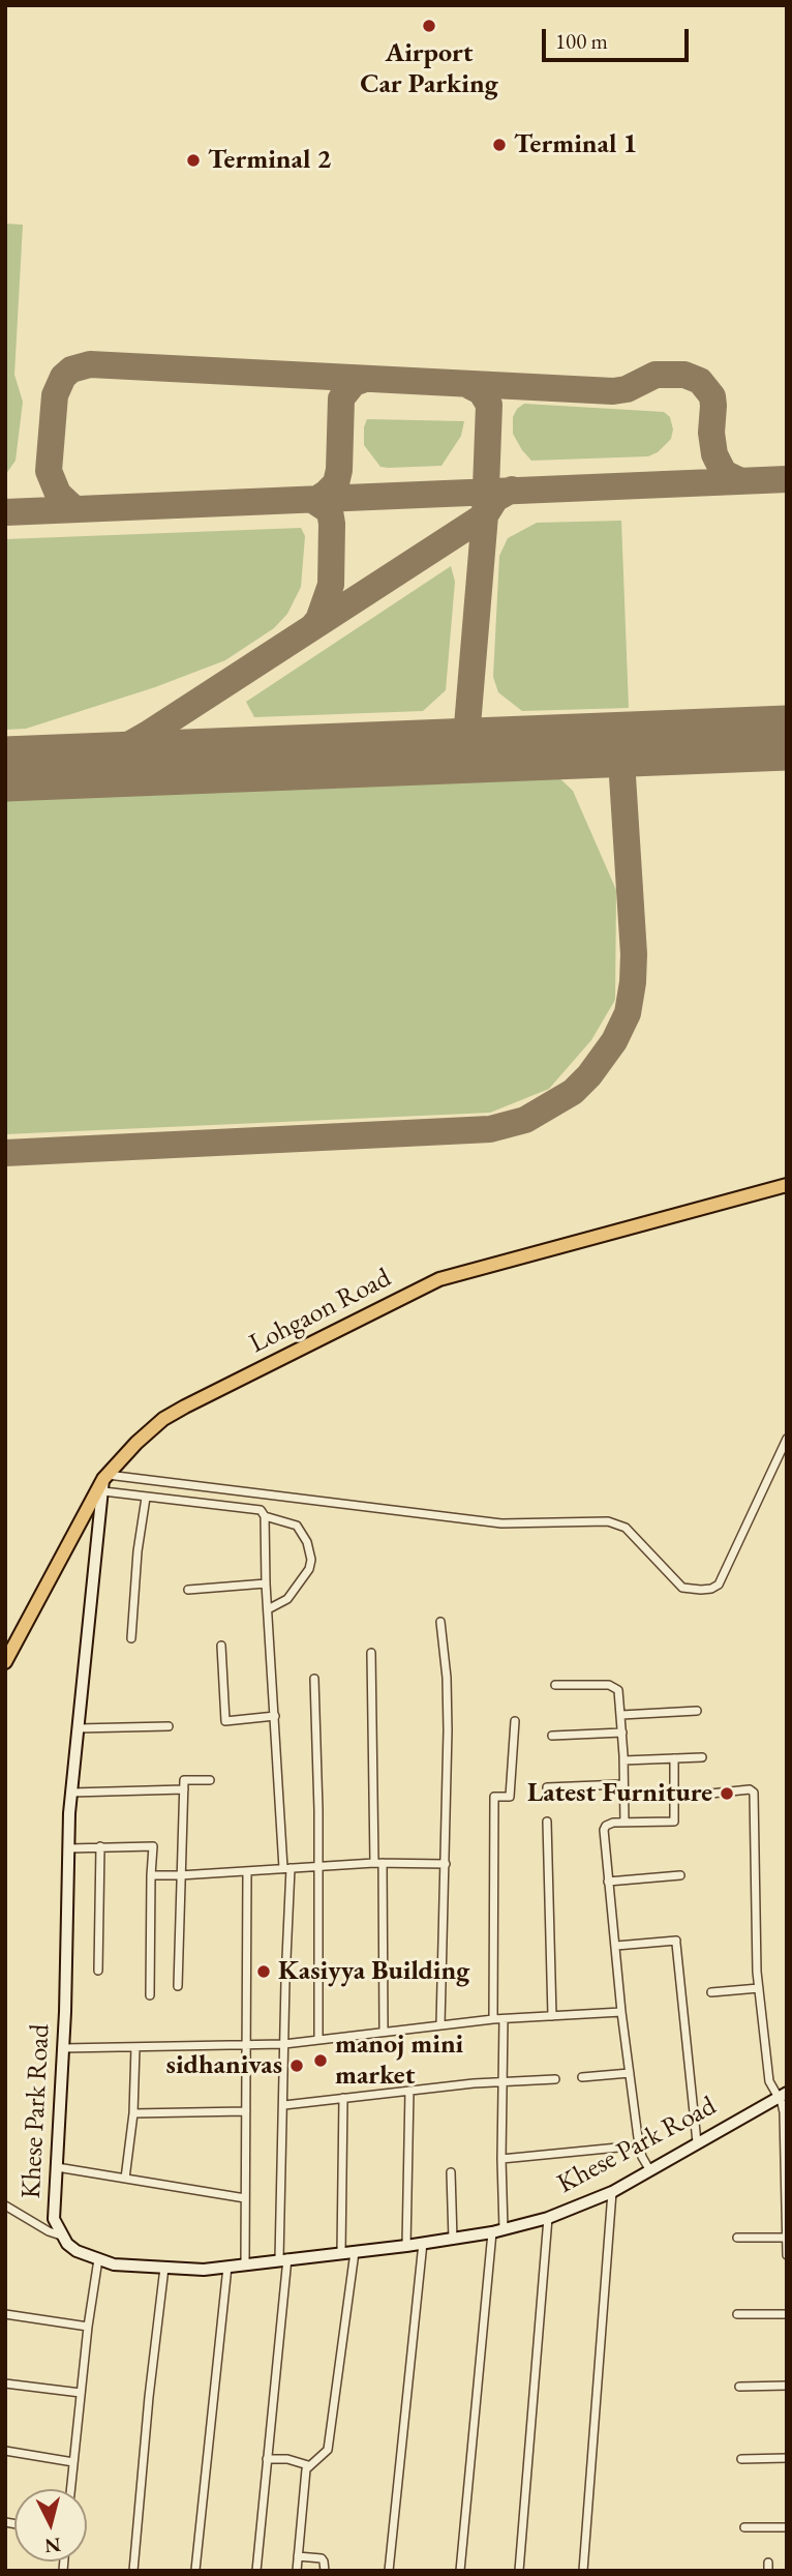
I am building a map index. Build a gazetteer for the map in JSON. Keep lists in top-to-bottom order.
{
  "streets": {
    "main road": ["Lohgaon Road"],
    "street": ["Khese Park Road"]
  },
  "crossings": [
    ["Lohgaon Road", "Khese Park Road"]
  ],
  "places": [
    "Airport Car Parking",
    "Terminal 1",
    "Terminal 2",
    "Latest Furniture",
    "Kasiyya Building",
    "manoj mini market",
    "sidhanivas"
  ],
  "scale_bar": "100 m",
  "north": "bottom"
}
